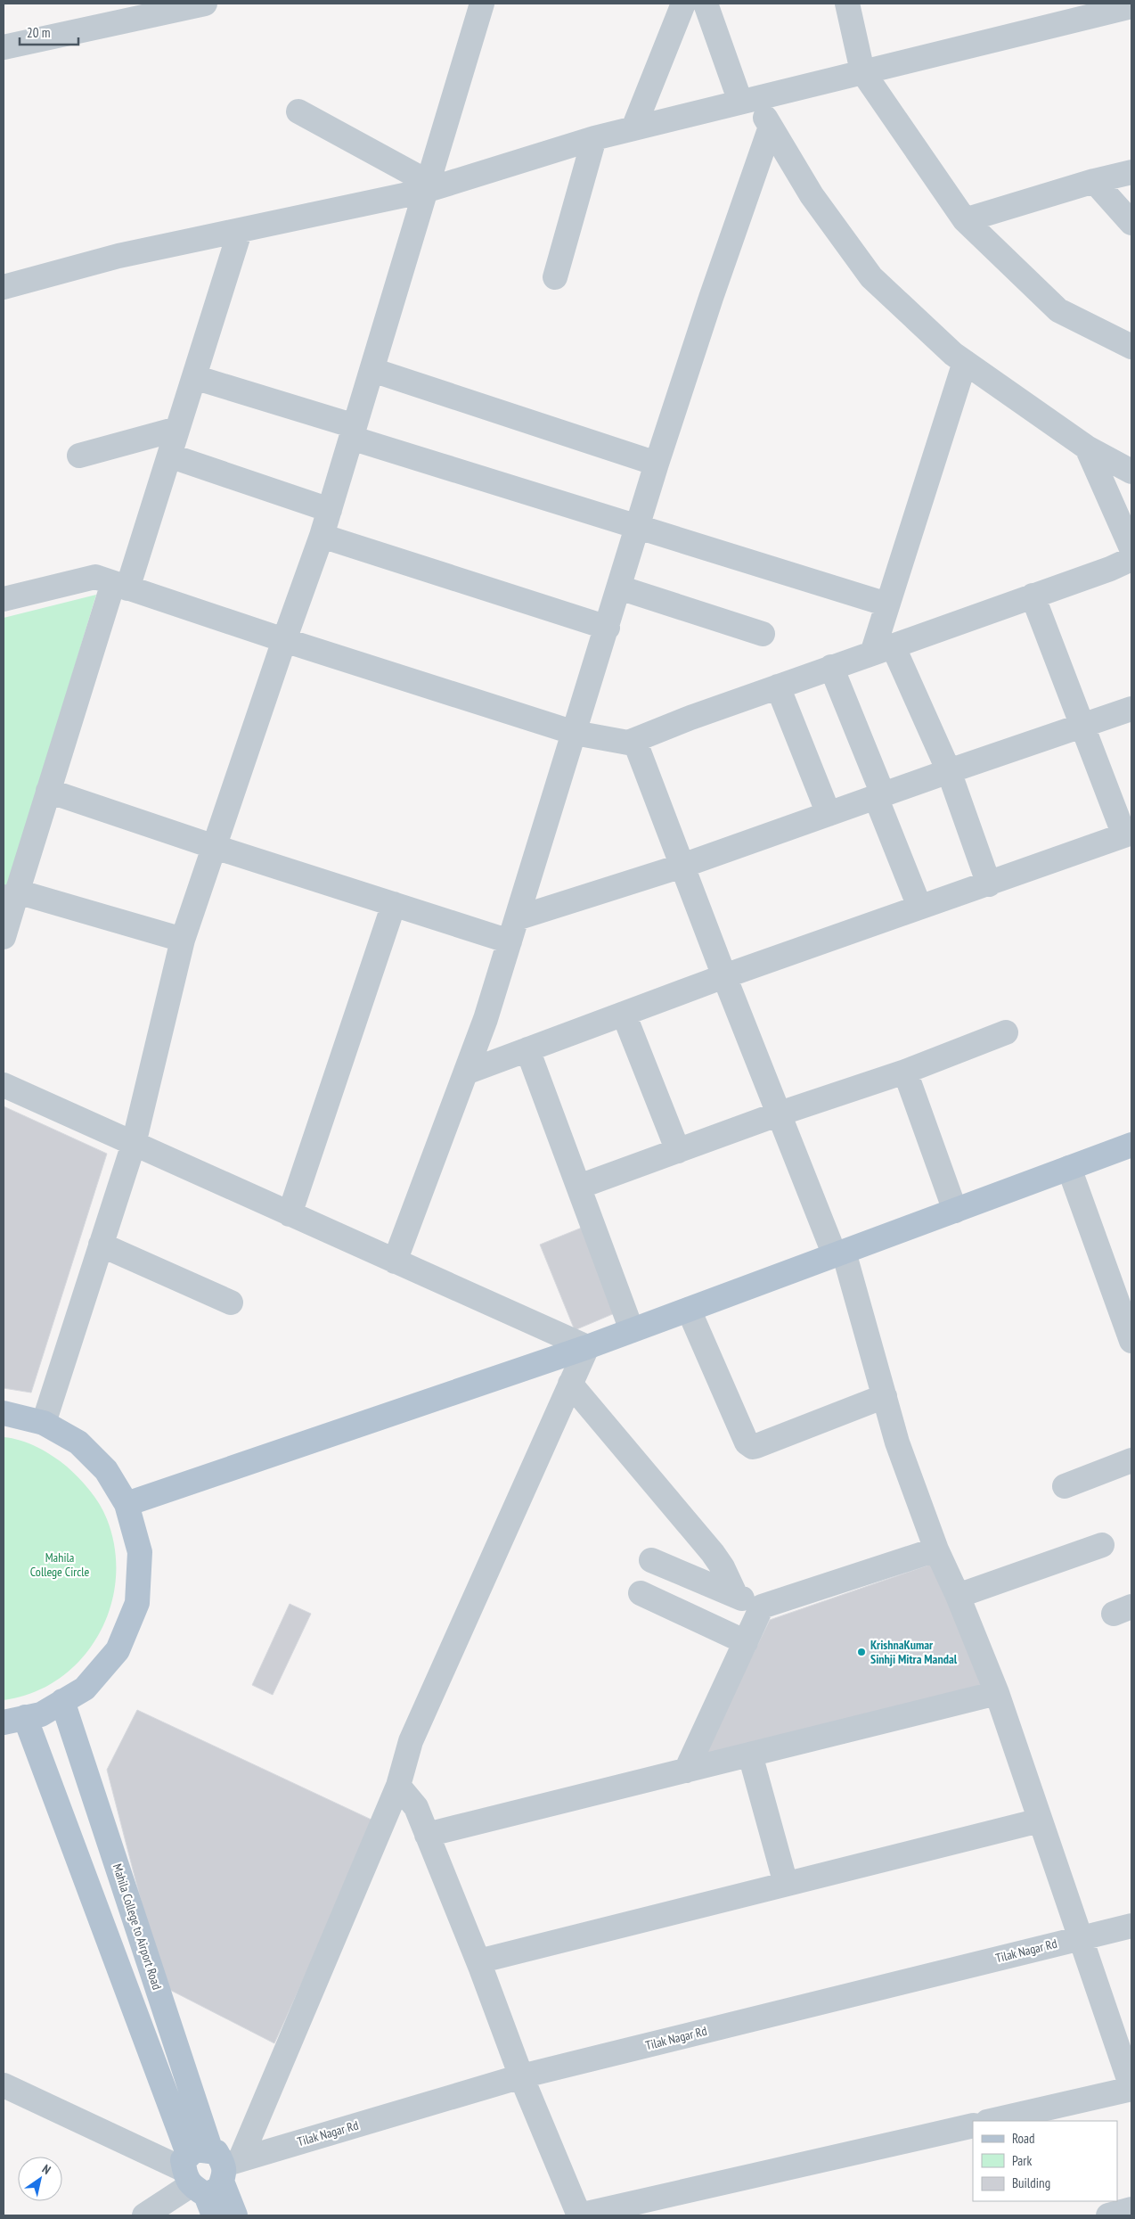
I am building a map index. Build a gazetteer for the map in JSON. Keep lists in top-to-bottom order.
{
  "streets": {
    "main road": ["Mahila College to Airport Road"],
    "street": ["Tilak Nagar Rd"]
  },
  "crossings": [
    ["Mahila College to Airport Road", "Tilak Nagar Rd"]
  ],
  "parks": ["Mahila College Circle"],
  "places": ["KrishnaKumar Sinhji Mitra Mandal"],
  "legend": ["Road", "Park", "Building"],
  "scale_bar": "20 m",
  "north": "top right"
}
